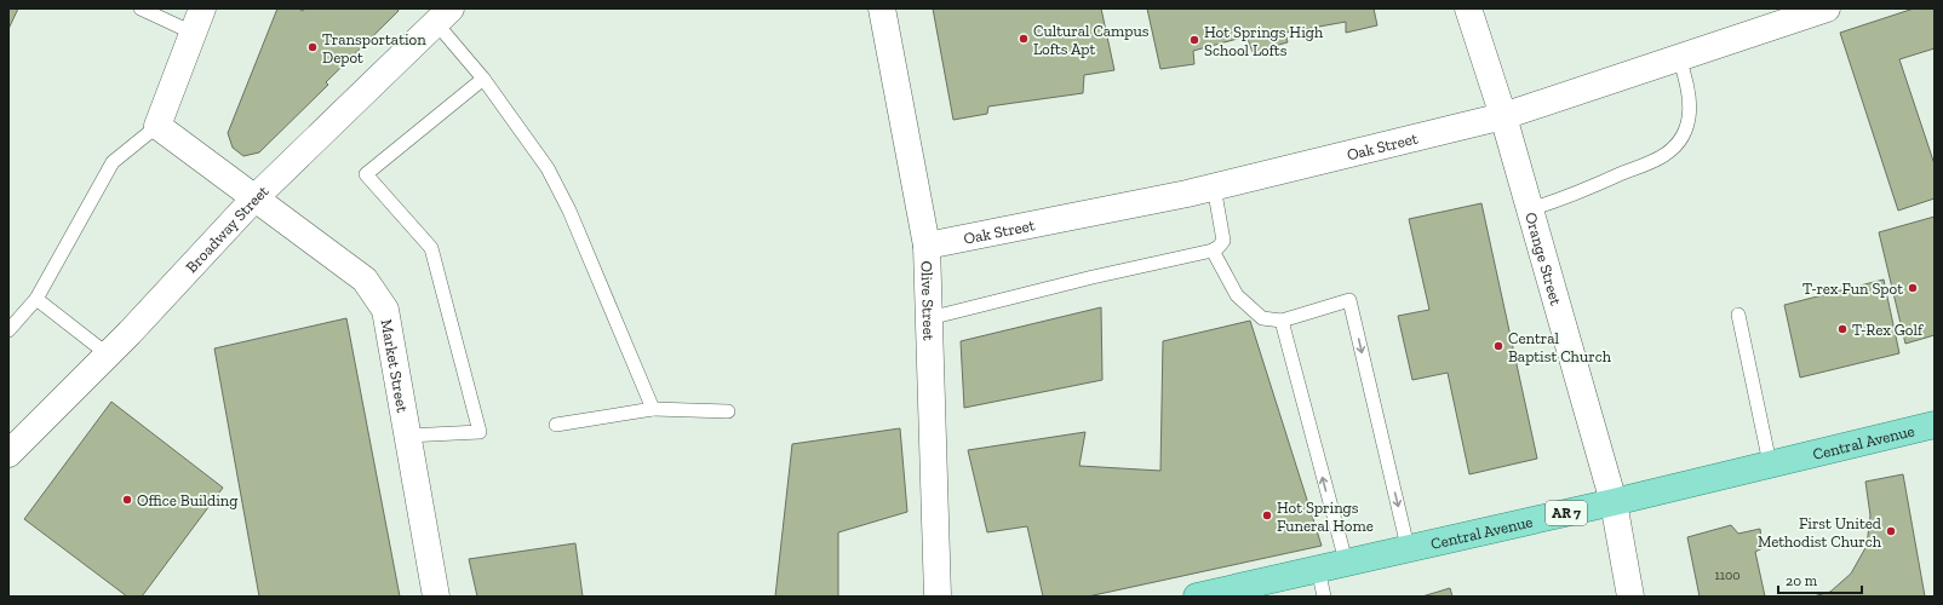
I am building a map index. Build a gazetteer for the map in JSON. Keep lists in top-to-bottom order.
{
  "streets": {
    "main road": ["Central Avenue", "AR 7"],
    "street": [
      "Oak Street",
      "Broadway Street",
      "Orange Street",
      "Olive Street",
      "Market Street"
    ]
  },
  "crossings": [
    ["Oak Street", "Orange Street"],
    ["Oak Street", "Olive Street"],
    ["Broadway Street", "Market Street"],
    ["Orange Street", "Central Avenue"]
  ],
  "places": [
    "Cultural Campus Lofts Apt",
    "Hot Springs High School Lofts",
    "Transportation Depot",
    "T-rex Fun Spot",
    "T-Rex Golf",
    "Central Baptist Church",
    "Office Building",
    "Hot Springs Funeral Home",
    "First United Methodist Church"
  ],
  "house_numbers": ["1100"],
  "scale_bar": "20 m"
}
